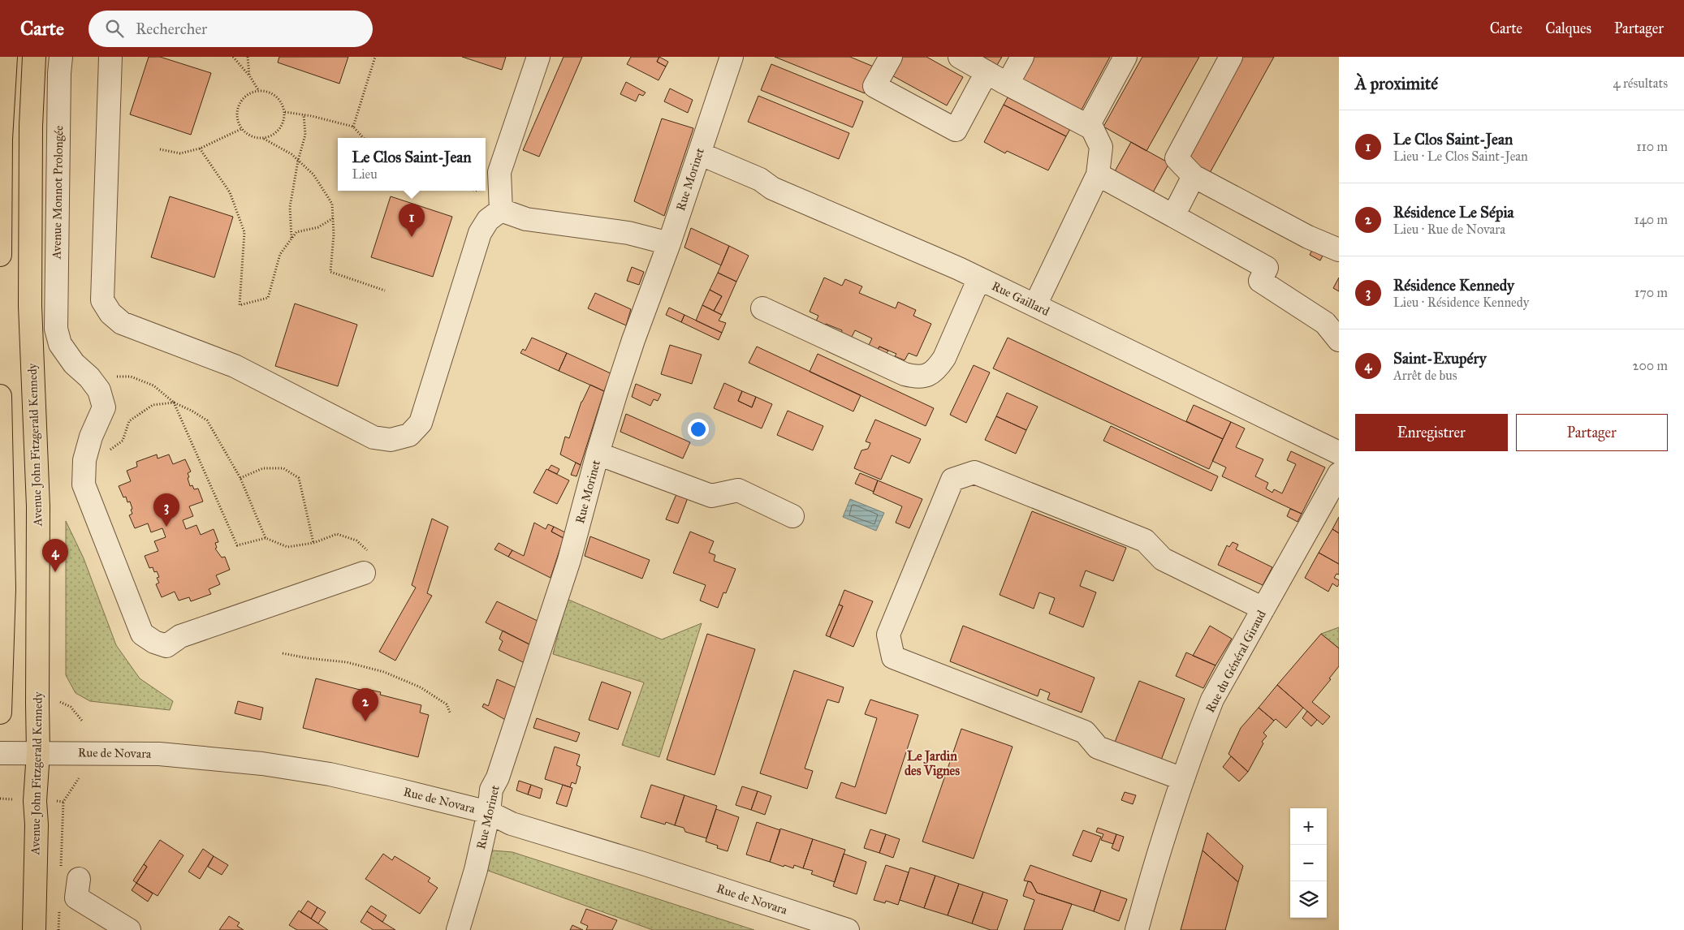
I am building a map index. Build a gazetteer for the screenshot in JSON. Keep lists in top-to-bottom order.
{
  "streets": {
    "main road": ["Avenue John Fitzgerald Kennedy"],
    "street": [
      "Rue Morinet",
      "Avenue Monnot Prolongée",
      "Rue Gaillard",
      "Rue du Général Giraud",
      "Rue de Novara"
    ]
  },
  "crossings": [
    ["Rue Morinet", "Rue Gaillard"],
    ["Rue Morinet", "Rue de Novara"],
    ["Avenue John Fitzgerald Kennedy", "Rue de Novara"]
  ],
  "districts": ["Le Jardin des Vignes"],
  "page": {
    "header": "Carte",
    "search": "Rechercher",
    "nav": ["Carte", "Calques", "Partager"],
    "heading": ["À proximité", "4 résultats"],
    "list": [
      {
        "mark": "1",
        "name": "Le Clos Saint-Jean",
        "note": "Lieu · Le Clos Saint-Jean",
        "value": "110 m"
      },
      {
        "mark": "2",
        "name": "Résidence Le Sépia",
        "note": "Lieu · Rue de Novara",
        "value": "140 m"
      },
      {
        "mark": "3",
        "name": "Résidence Kennedy",
        "note": "Lieu · Résidence Kennedy",
        "value": "170 m"
      },
      {
        "mark": "4",
        "name": "Saint-Exupéry",
        "note": "Arrêt de bus",
        "value": "200 m"
      }
    ],
    "popup": ["Le Clos Saint-Jean", "Lieu"],
    "pins": [
      "1",
      "3",
      "4",
      "2"
    ],
    "buttons": ["Enregistrer", "Partager"],
    "map_buttons": ["+", "−"]
  }
}
